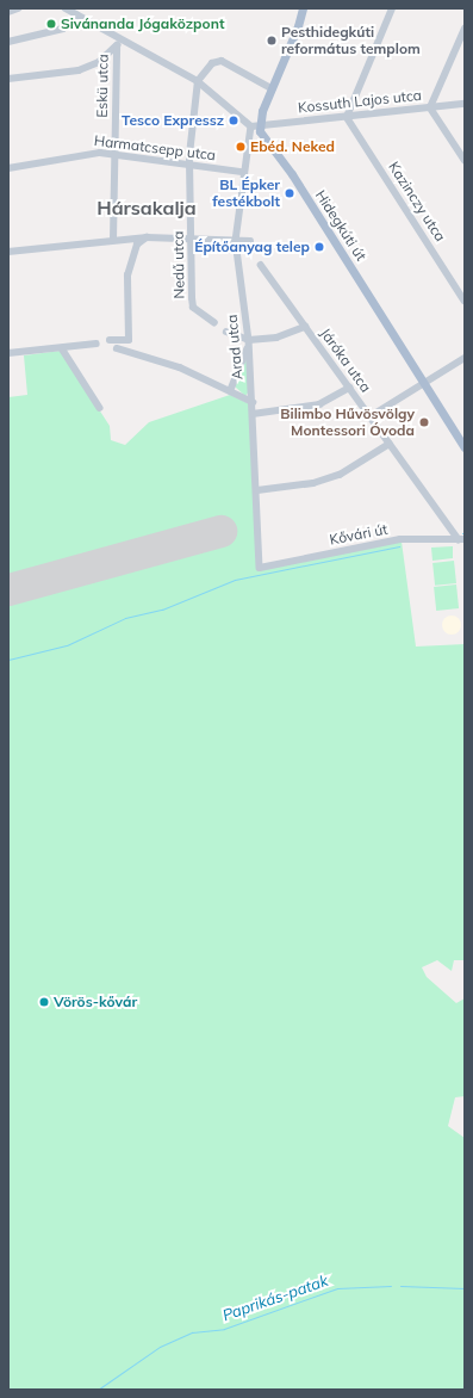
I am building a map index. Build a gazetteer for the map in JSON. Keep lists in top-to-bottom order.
{
  "streets": {
    "main road": ["Hidegkúti út"],
    "street": [
      "Eskü utca",
      "Kossuth Lajos utca",
      "Harmatcsepp utca",
      "Kazinczy utca",
      "Nedű utca",
      "Arad utca",
      "Járóka utca",
      "Kővári út"
    ]
  },
  "crossings": [
    ["Eskü utca", "Harmatcsepp utca"],
    ["Kossuth Lajos utca", "Kazinczy utca"],
    ["Kossuth Lajos utca", "Hidegkúti út"],
    ["Kossuth Lajos utca", "Arad utca"],
    ["Harmatcsepp utca", "Nedű utca"],
    ["Harmatcsepp utca", "Arad utca"],
    ["Hidegkúti út", "Arad utca"],
    ["Arad utca", "Kővári út"],
    ["Járóka utca", "Kővári út"]
  ],
  "districts": ["Hársakalja"],
  "water": ["Paprikás-patak"],
  "places": [
    "Sivánanda Jógaközpont",
    "Pesthidegkúti református templom",
    "Tesco Expressz",
    "Ebéd. Neked",
    "BL Épker festékbolt",
    "Építőanyag telep",
    "Bilimbo Hűvösvölgy Montessori Óvoda",
    "Vörös-kővár"
  ]
}
